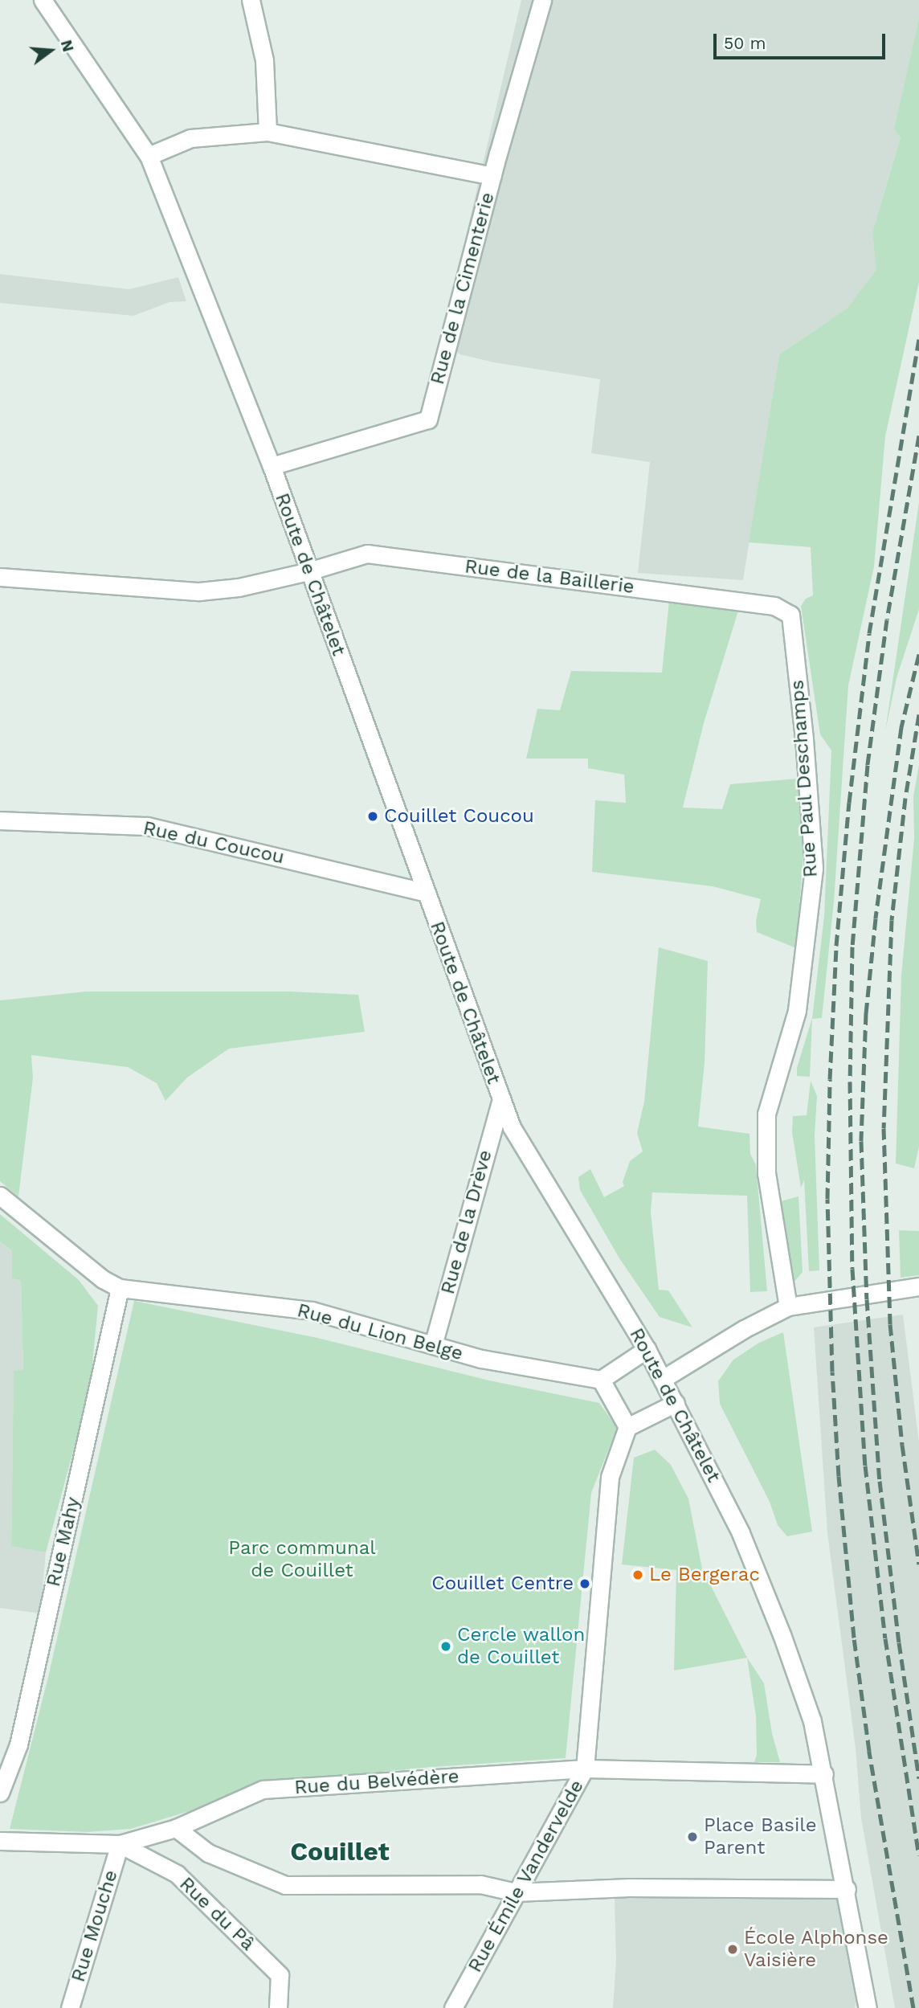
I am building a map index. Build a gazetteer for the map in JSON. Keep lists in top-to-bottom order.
{
  "streets": {
    "street": [
      "Rue de la Cimenterie",
      "Route de Châtelet",
      "Rue de la Baillerie",
      "Rue Paul Deschamps",
      "Rue du Coucou",
      "Rue de la Drève",
      "Rue du Lion Belge",
      "Rue Mahy",
      "Rue du Belvédère",
      "Rue Émile Vandervelde",
      "Rue du Pâ",
      "Rue Mouche"
    ]
  },
  "crossings": [
    ["Rue de la Cimenterie", "Route de Châtelet"],
    ["Route de Châtelet", "Rue de la Baillerie"],
    ["Route de Châtelet", "Rue du Coucou"],
    ["Route de Châtelet", "Rue de la Drève"],
    ["Rue de la Baillerie", "Rue Paul Deschamps"],
    ["Rue de la Drève", "Rue du Lion Belge"],
    ["Rue du Lion Belge", "Rue Mahy"],
    ["Rue du Belvédère", "Rue Émile Vandervelde"],
    ["Rue du Belvédère", "Rue du Pâ"],
    ["Rue du Belvédère", "Rue Mouche"],
    ["Rue du Pâ", "Rue Mouche"]
  ],
  "districts": ["Couillet"],
  "parks": ["Parc communal de Couillet"],
  "places": [
    "Couillet Coucou",
    "Le Bergerac",
    "Couillet Centre",
    "Cercle wallon de Couillet",
    "Place Basile Parent",
    "École Alphonse Vaisière"
  ],
  "scale_bar": "50 m",
  "north": "right"
}
